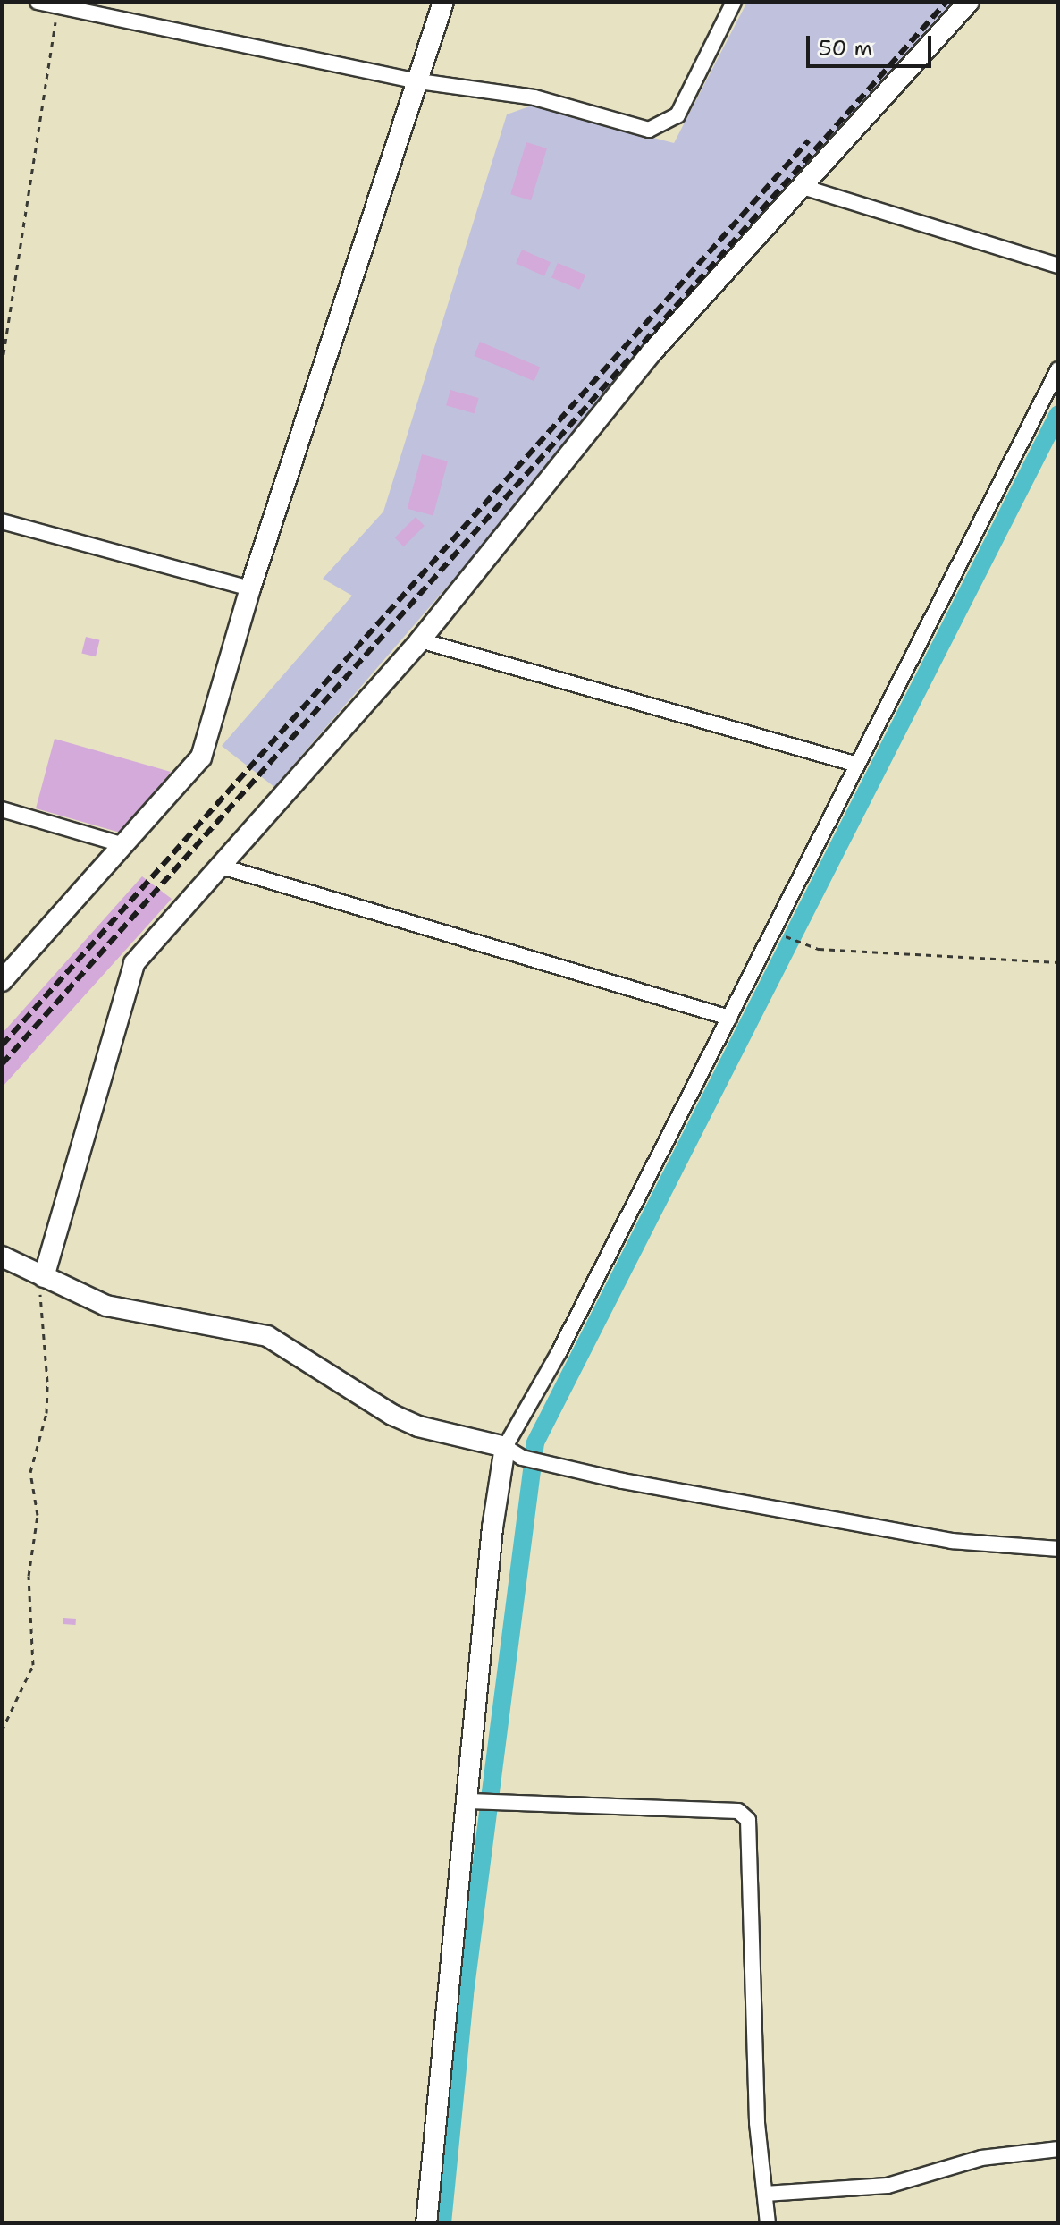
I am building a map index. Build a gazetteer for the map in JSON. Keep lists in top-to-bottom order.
{
  "scale_bar": "50 m"
}
